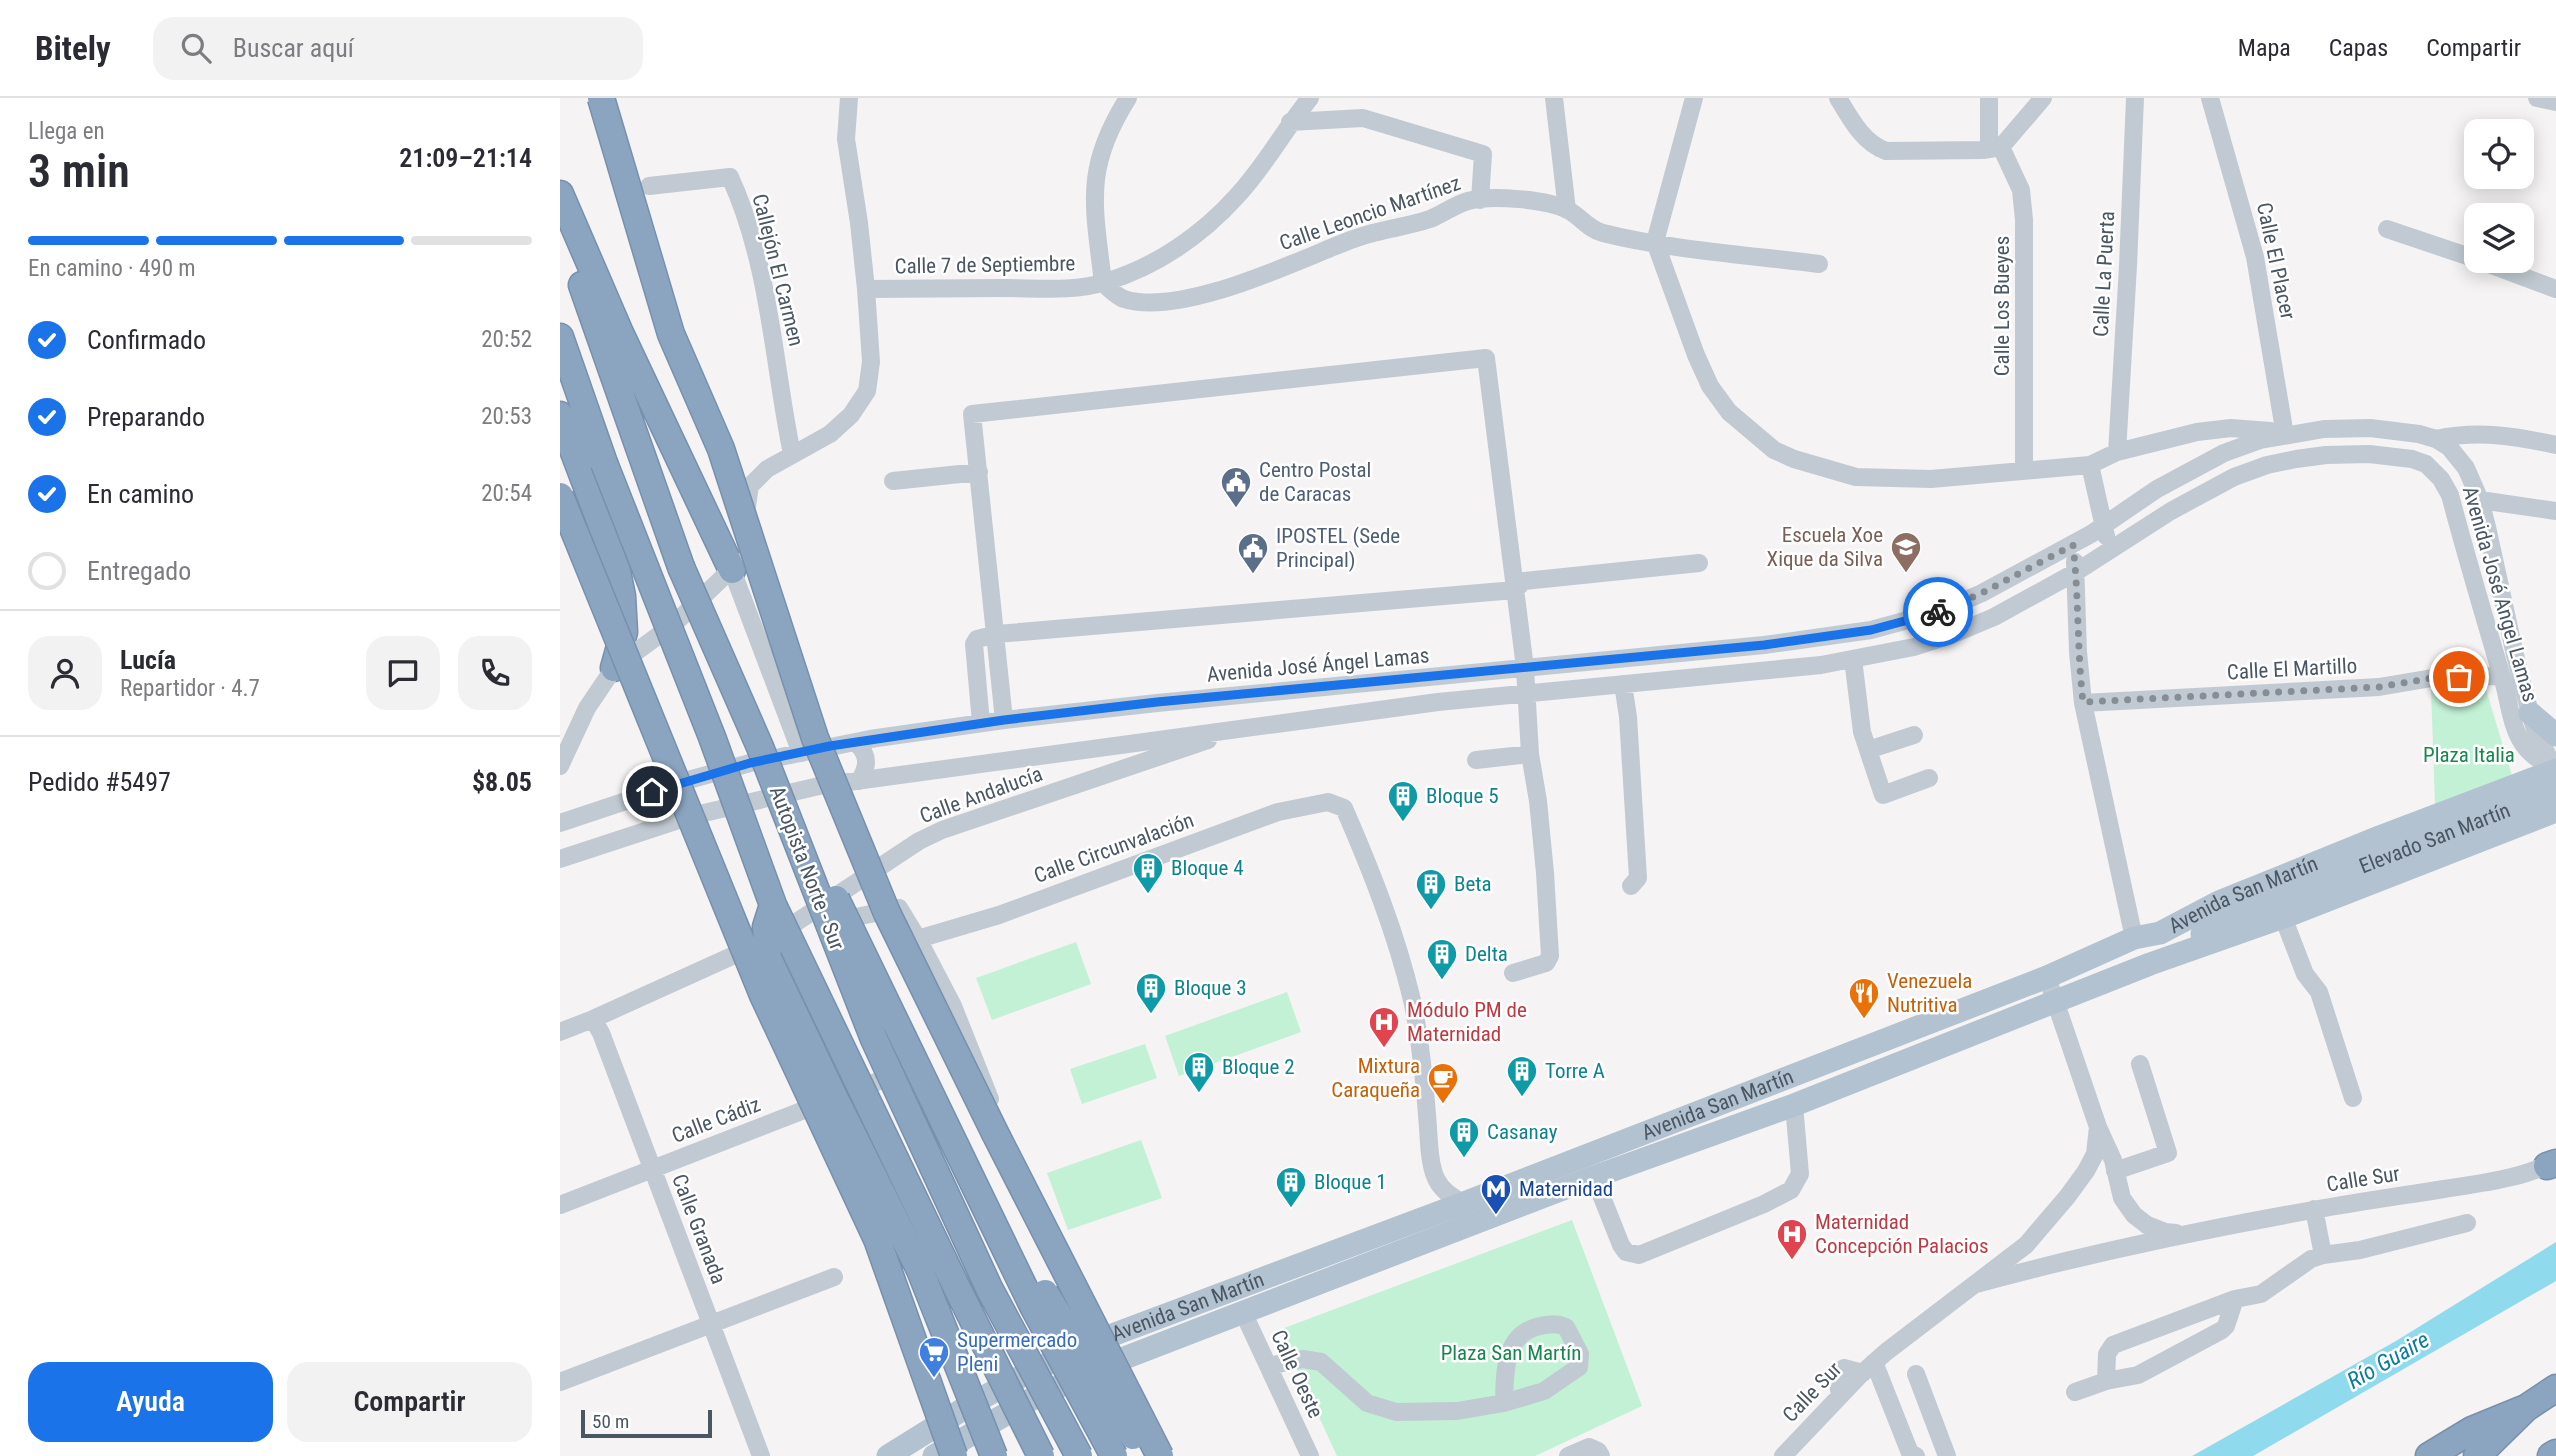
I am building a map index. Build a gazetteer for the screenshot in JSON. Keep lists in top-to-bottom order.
{
  "streets": {
    "highway": ["Autopista Norte - Sur"],
    "main road": ["Elevado San Martín", "Avenida San Martín"],
    "street": [
      "Calle Leoncio Martínez",
      "Calle El Placer",
      "Calle 7 de Septiembre",
      "Callejón El Carmen",
      "Calle La Puerta",
      "Calle Los Bueyes",
      "Avenida José Angel Lamas",
      "Avenida José Ángel Lamas",
      "Calle El Martillo",
      "Calle Andalucía",
      "Calle Circunvalación",
      "Calle Cádiz",
      "Calle Sur",
      "Calle Granada",
      "Calle Oeste"
    ]
  },
  "crossings": [
    ["Calle Leoncio Martínez", "Calle 7 de Septiembre"],
    ["Calle El Placer", "Avenida José Angel Lamas"],
    ["Avenida José Angel Lamas", "Avenida José Ángel Lamas"],
    ["Avenida José Angel Lamas", "Calle El Martillo"],
    ["Avenida José Angel Lamas", "Elevado San Martín"],
    ["Avenida José Angel Lamas", "Avenida San Martín"],
    ["Calle Andalucía", "Calle Granada"],
    ["Elevado San Martín", "Avenida San Martín"],
    ["Calle Circunvalación", "Avenida San Martín"],
    ["Avenida San Martín", "Calle Sur"],
    ["Avenida San Martín", "Calle Oeste"],
    ["Calle Cádiz", "Calle Granada"]
  ],
  "water": ["Río Guaire"],
  "parks": ["Plaza Italia", "Plaza San Martín"],
  "places": {
    "public building": ["Centro Postal de Caracas", "IPOSTEL (Sede Principal)"],
    "school or university": ["Escuela Xoe Xique da Silva"],
    "building": [
      "Bloque 5",
      "Bloque 4",
      "Beta",
      "Delta",
      "Bloque 3",
      "Bloque 2",
      "Torre A",
      "Casanay",
      "Bloque 1"
    ],
    "restaurant": ["Venezuela Nutritiva"],
    "hospital": ["Módulo PM de Maternidad", "Maternidad Concepción Palacios"],
    "cafe": ["Mixtura Caraqueña"],
    "metro station": ["Maternidad"],
    "supermarket": ["Supermercado Pleni"]
  },
  "scale_bar": "50 m",
  "page": {
    "header": "Bitely",
    "search": "Buscar aquí",
    "nav": ["Mapa", "Capas", "Compartir"],
    "heading": ["3 min", "Llega en", "21:09–21:14"],
    "panel": [
      "Lucía",
      "Repartidor · 4.7",
      "Pedido #5497",
      "$8.05"
    ],
    "bar": "En camino · 490 m",
    "list": [
      ["Confirmado", "20:52"],
      ["Preparando", "20:53"],
      ["En camino", "20:54"],
      "Entregado"
    ],
    "buttons": ["Ayuda", "Compartir"],
    "scale": "50 m"
  }
}
